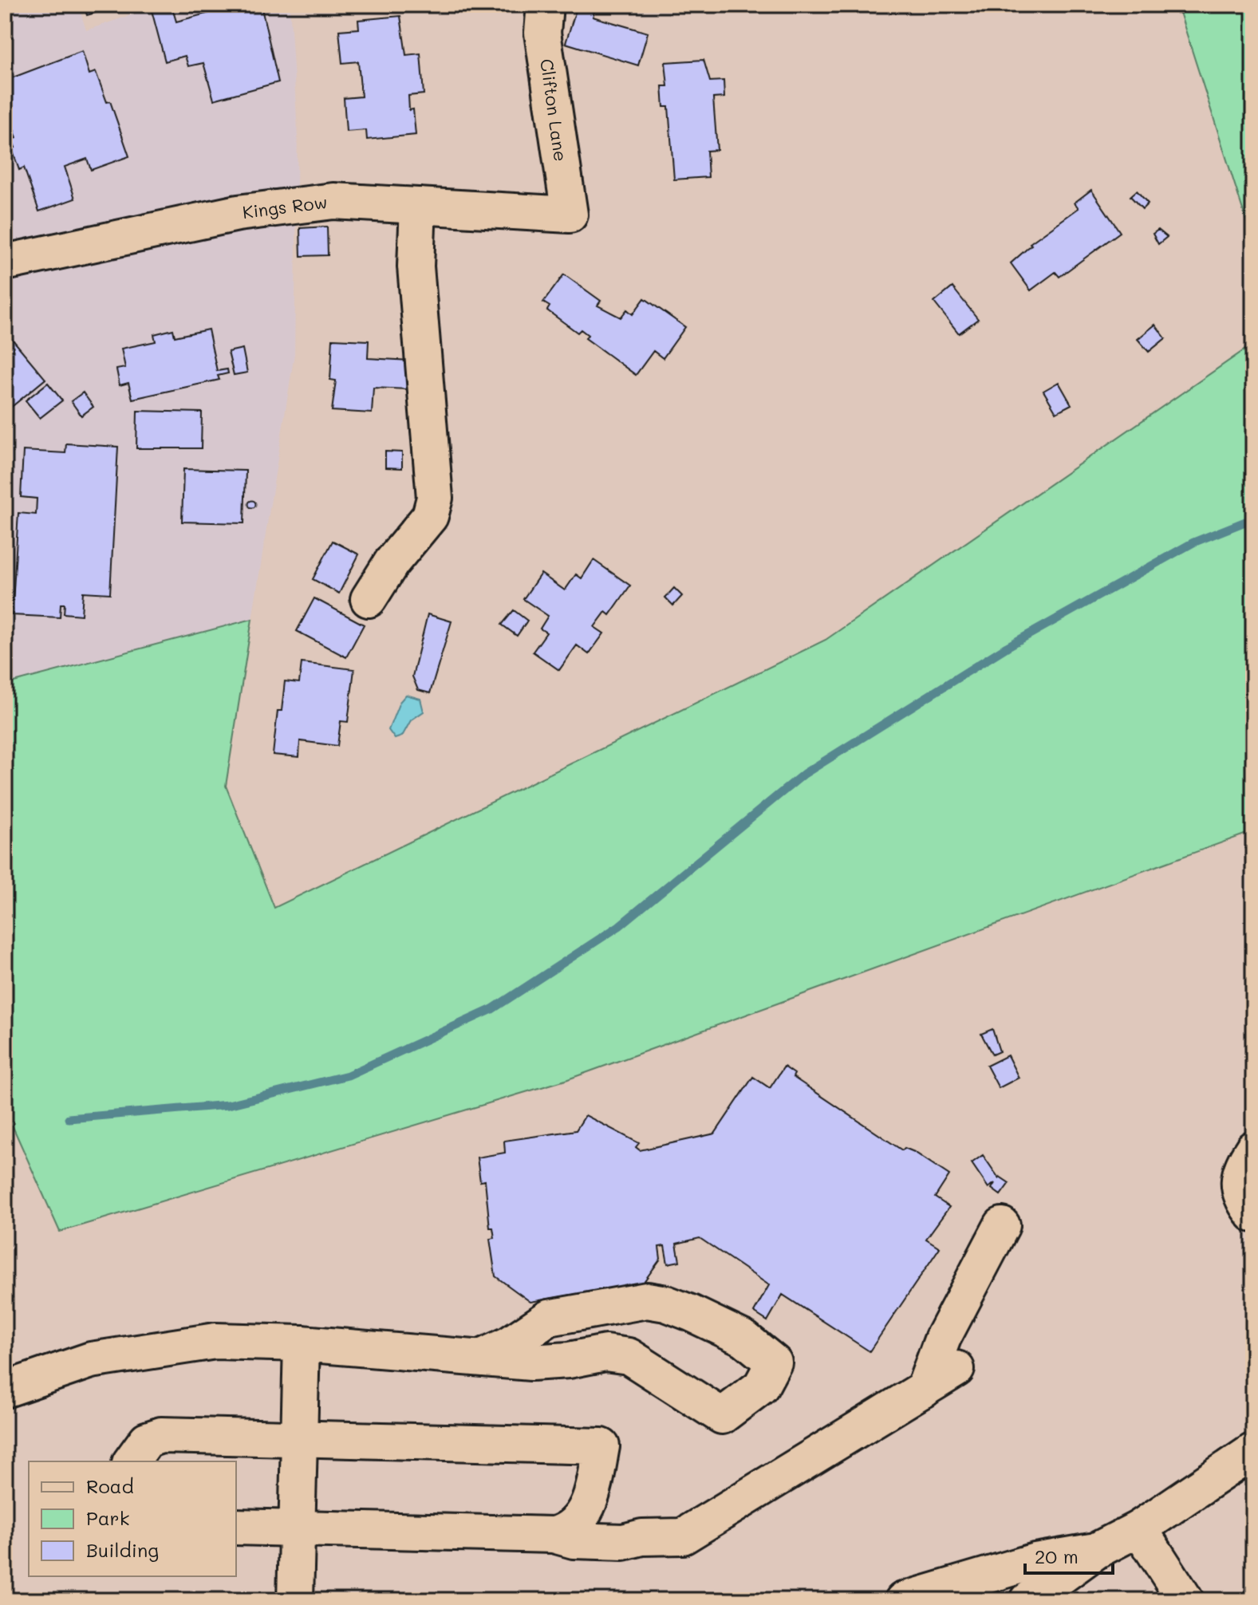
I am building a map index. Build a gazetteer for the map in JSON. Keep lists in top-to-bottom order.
{
  "streets": {
    "street": ["Clifton Lane", "Kings Row"]
  },
  "crossings": [
    ["Clifton Lane", "Kings Row"]
  ],
  "legend": ["Road", "Park", "Building"],
  "scale_bar": "20 m"
}
